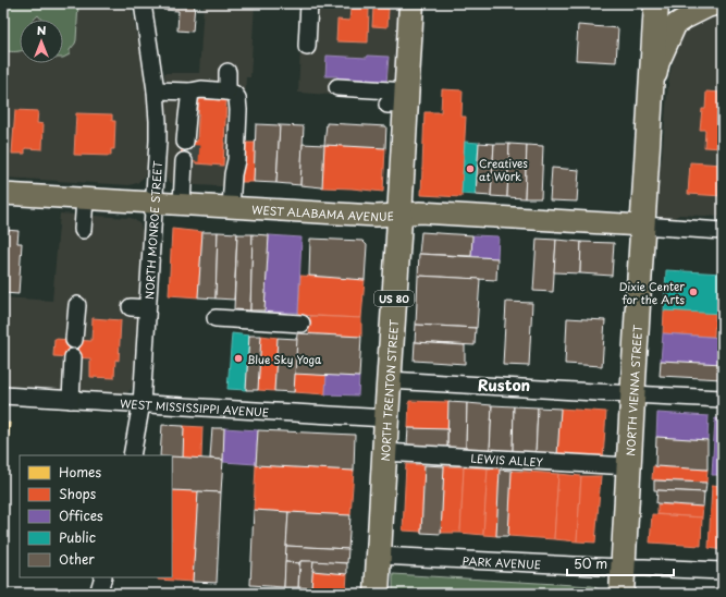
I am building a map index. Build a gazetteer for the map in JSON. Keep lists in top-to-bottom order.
{
  "streets": {
    "highway": ["US 80", "NORTH TRENTON STREET", "NORTH VIENNA STREET"],
    "main road": ["WEST ALABAMA AVENUE"],
    "street": [
      "NORTH MONROE STREET",
      "WEST MISSISSIPPI AVENUE",
      "LEWIS ALLEY",
      "PARK AVENUE"
    ]
  },
  "crossings": [
    ["WEST ALABAMA AVENUE", "NORTH MONROE STREET"],
    ["WEST ALABAMA AVENUE", "NORTH TRENTON STREET"],
    ["WEST ALABAMA AVENUE", "NORTH VIENNA STREET"],
    ["NORTH MONROE STREET", "WEST MISSISSIPPI AVENUE"],
    ["NORTH TRENTON STREET", "WEST MISSISSIPPI AVENUE"],
    ["NORTH TRENTON STREET", "LEWIS ALLEY"],
    ["NORTH TRENTON STREET", "PARK AVENUE"],
    ["NORTH VIENNA STREET", "LEWIS ALLEY"],
    ["NORTH VIENNA STREET", "PARK AVENUE"]
  ],
  "districts": ["Ruston"],
  "places": ["Creatives at Work", "Dixie Center for the Arts", "Blue Sky Yoga"],
  "legend": [
    "Homes",
    "Shops",
    "Offices",
    "Public",
    "Other"
  ],
  "scale_bar": "50 m",
  "north": "top"
}
